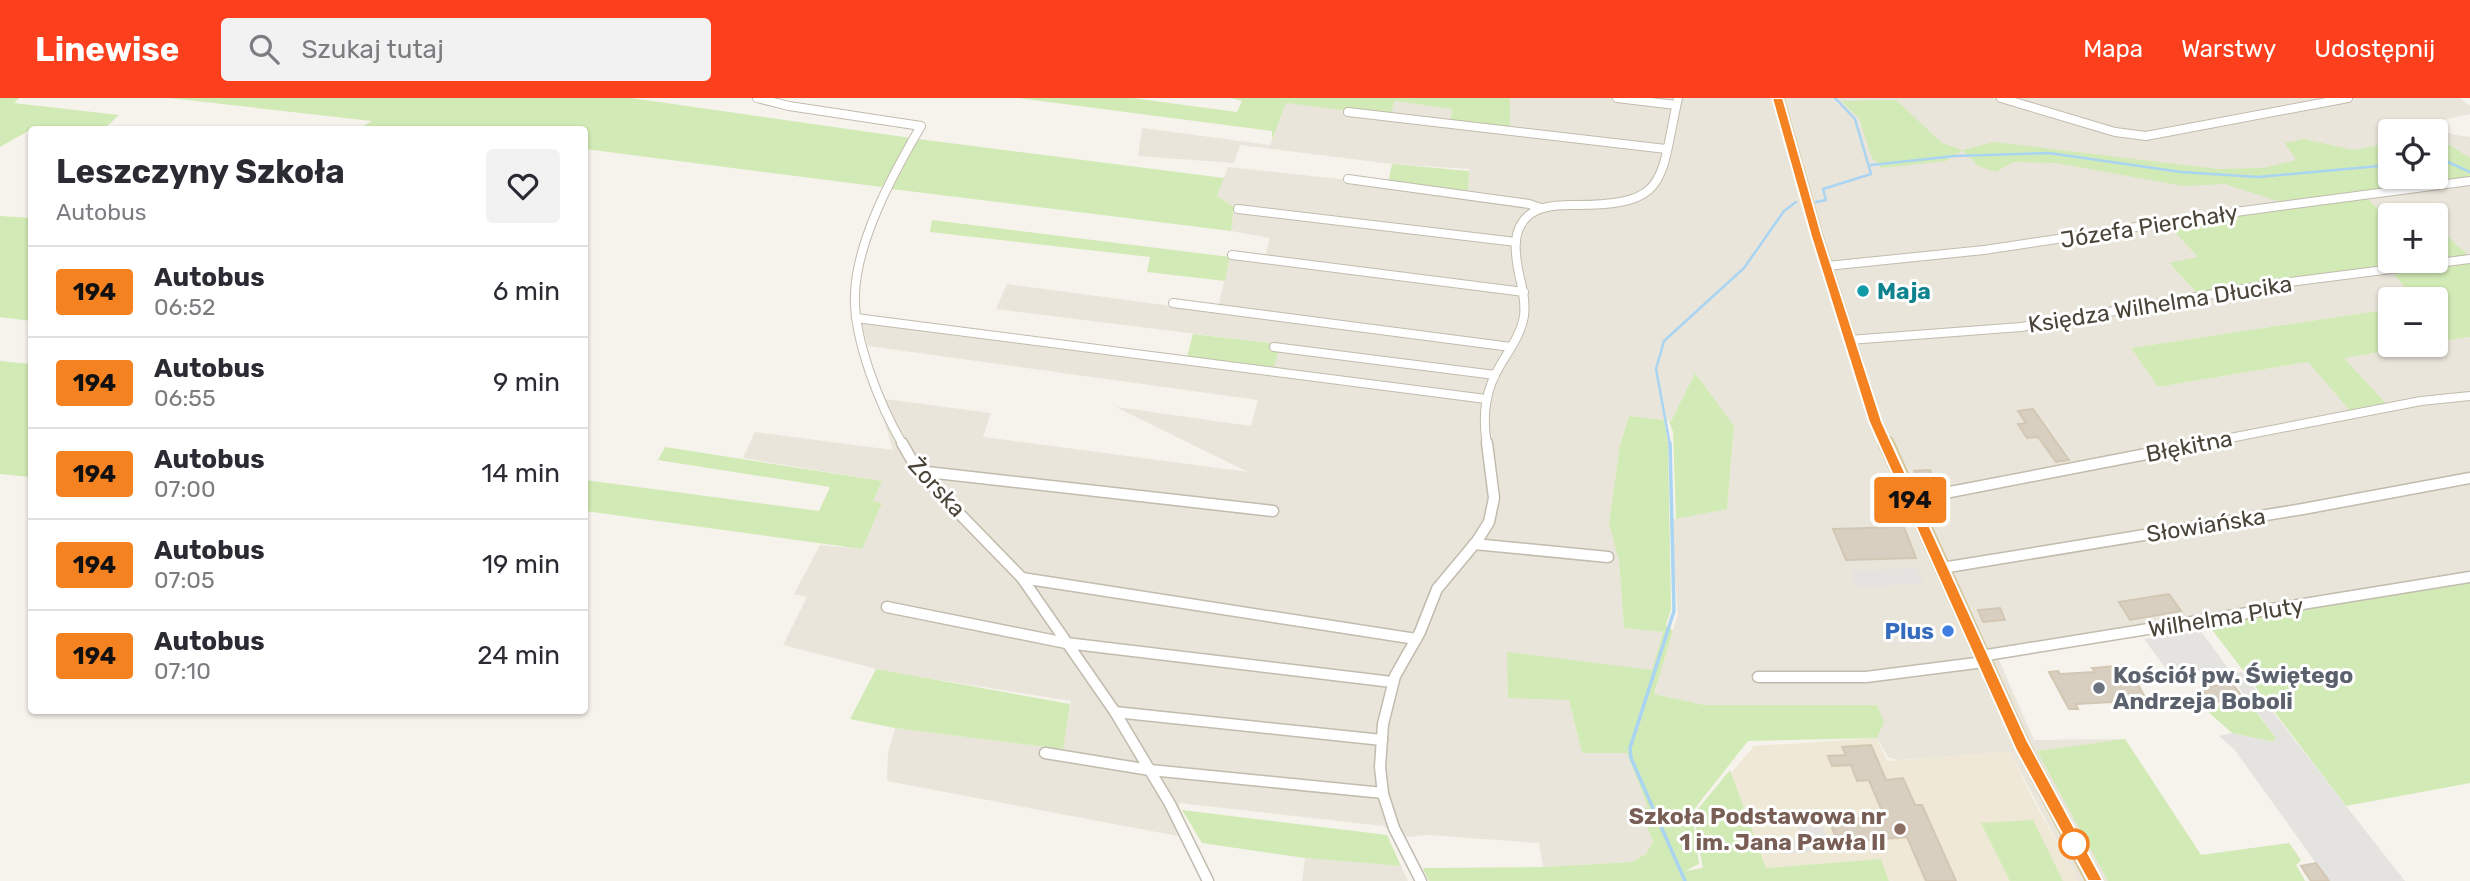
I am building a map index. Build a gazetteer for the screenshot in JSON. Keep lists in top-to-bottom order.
{
  "streets": {
    "street": [
      "Józefa Pierchały",
      "Księdza Wilhelma Dłucika",
      "Błękitna",
      "Żorska",
      "Słowiańska",
      "Wilhelma Pluty"
    ]
  },
  "places": [
    "Maja",
    "Plus",
    "Kościół pw. Świętego Andrzeja Boboli",
    "Szkoła Podstawowa nr 1 im. Jana Pawła II"
  ],
  "lines": ["bus line 194"],
  "page": {
    "header": "Linewise",
    "search": "Szukaj tutaj",
    "nav": ["Mapa", "Warstwy", "Udostępnij"],
    "on_map": "194",
    "map_buttons": ["+", "−"],
    "heading": ["Leszczyny Szkoła", "Autobus"],
    "list": [
      {
        "mark": "194",
        "name": "Autobus",
        "note": "06:52",
        "value": "6 min"
      },
      {
        "mark": "194",
        "name": "Autobus",
        "note": "06:55",
        "value": "9 min"
      },
      {
        "mark": "194",
        "name": "Autobus",
        "note": "07:00",
        "value": "14 min"
      },
      {
        "mark": "194",
        "name": "Autobus",
        "note": "07:05",
        "value": "19 min"
      },
      {
        "mark": "194",
        "name": "Autobus",
        "note": "07:10",
        "value": "24 min"
      }
    ]
  }
}
